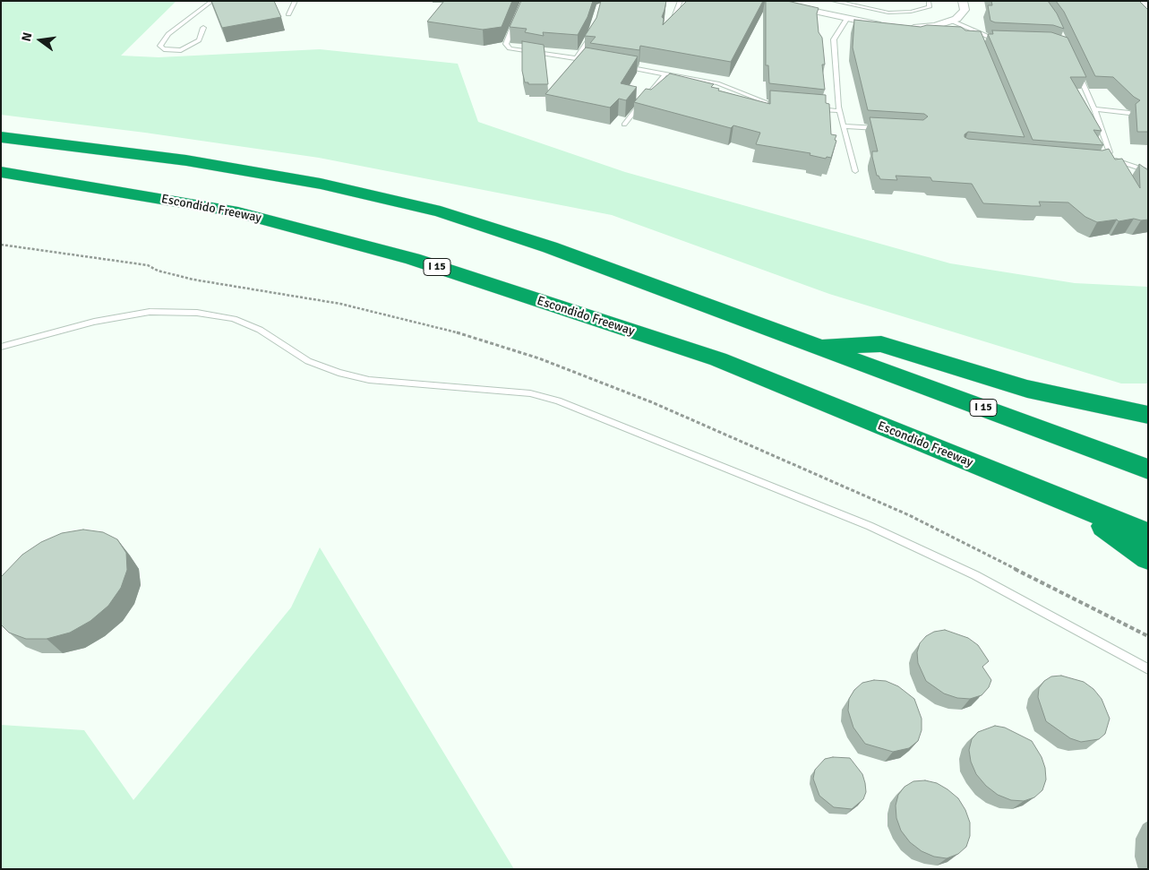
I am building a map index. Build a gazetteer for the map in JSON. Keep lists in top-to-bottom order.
{
  "streets": {
    "highway": ["Escondido Freeway", "I 15"]
  },
  "north": "left"
}
